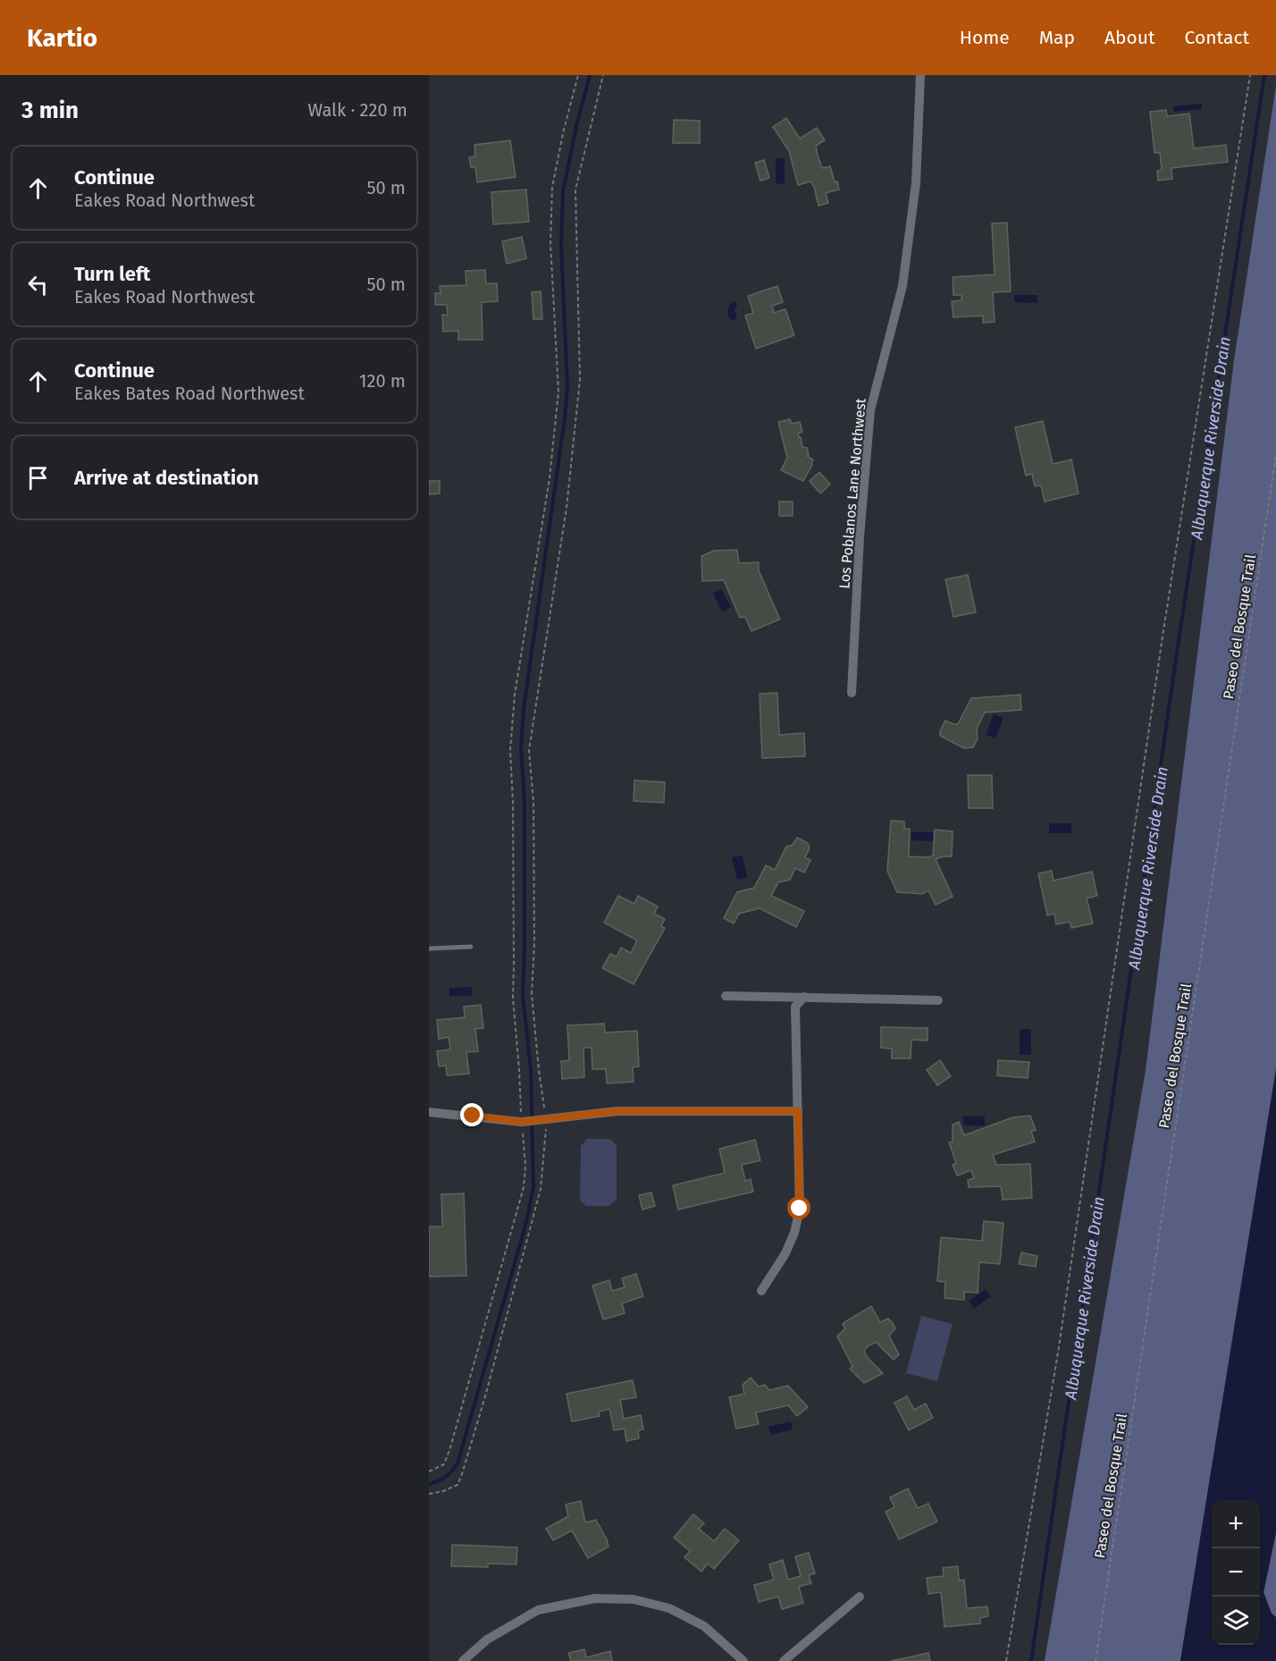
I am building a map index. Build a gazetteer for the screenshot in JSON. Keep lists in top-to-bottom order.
{
  "streets": {
    "street": ["Los Poblanos Lane Northwest"],
    "path": ["Paseo del Bosque Trail"]
  },
  "water": ["Albuquerque Riverside Drain"],
  "page": {
    "header": "Kartio",
    "nav": [
      "Home",
      "Map",
      "About",
      "Contact"
    ],
    "heading": ["3 min", "Walk · 220 m"],
    "list": [
      ["Continue", "Eakes Road Northwest", "50 m"],
      ["Turn left", "Eakes Road Northwest", "50 m"],
      ["Continue", "Eakes Bates Road Northwest", "120 m"],
      "Arrive at destination"
    ],
    "map_buttons": ["+", "−"]
  }
}
